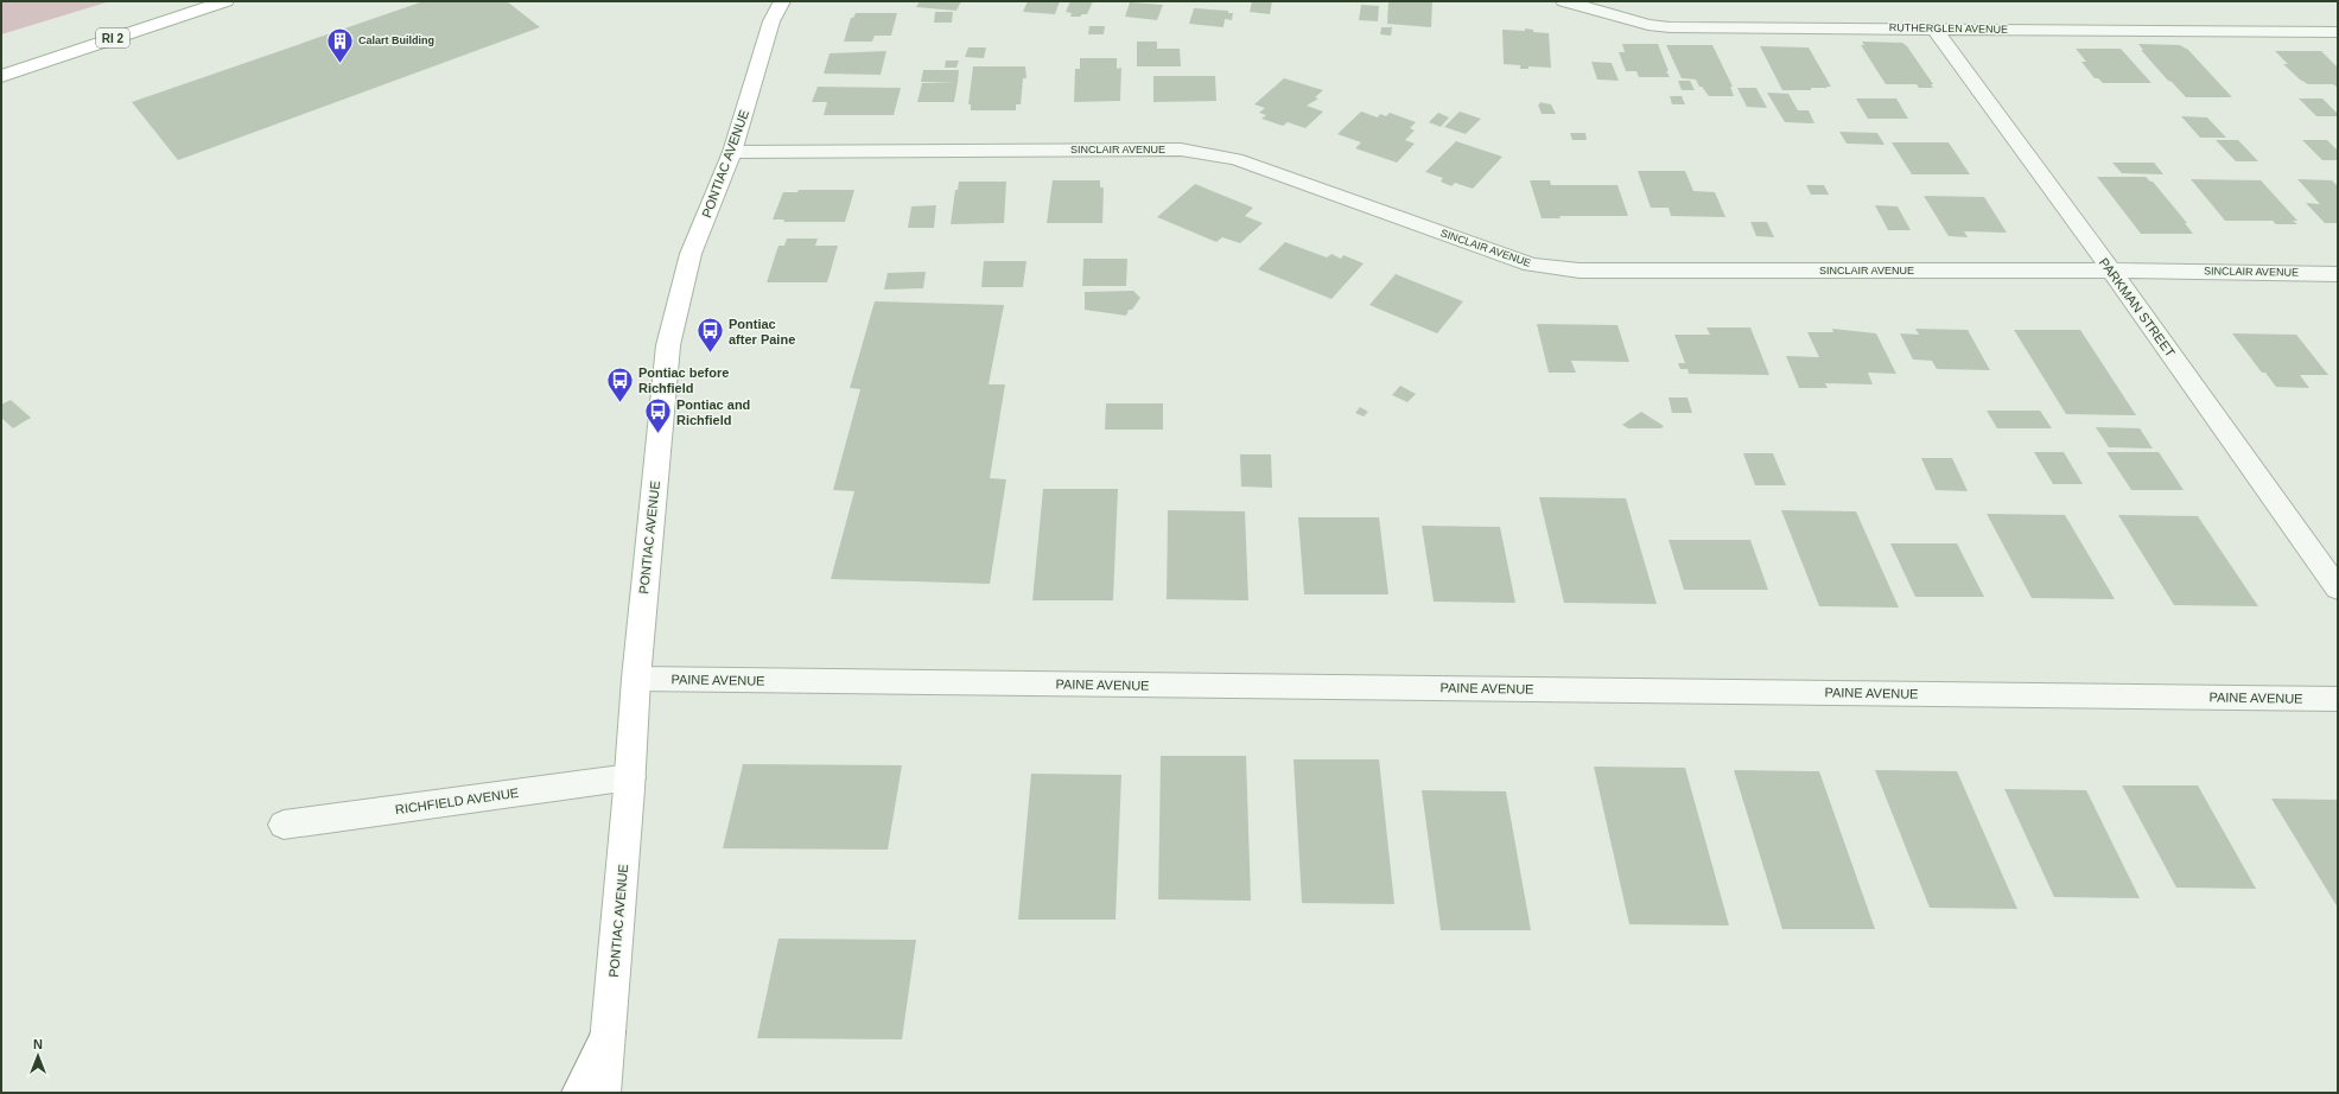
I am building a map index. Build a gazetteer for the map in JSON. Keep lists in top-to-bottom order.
{
  "streets": {
    "main road": ["RI 2", "PONTIAC AVENUE"],
    "street": [
      "RUTHERGLEN AVENUE",
      "SINCLAIR AVENUE",
      "PARKMAN STREET",
      "PAINE AVENUE",
      "RICHFIELD AVENUE"
    ]
  },
  "crossings": [
    ["RUTHERGLEN AVENUE", "PARKMAN STREET"],
    ["SINCLAIR AVENUE", "PONTIAC AVENUE"],
    ["SINCLAIR AVENUE", "PARKMAN STREET"],
    ["PONTIAC AVENUE", "PAINE AVENUE"],
    ["PONTIAC AVENUE", "RICHFIELD AVENUE"]
  ],
  "places": {
    "building": ["Calart Building"],
    "bus stop": ["Pontiac after Paine", "Pontiac before Richfield", "Pontiac and Richfield"]
  },
  "north": "top"
}
